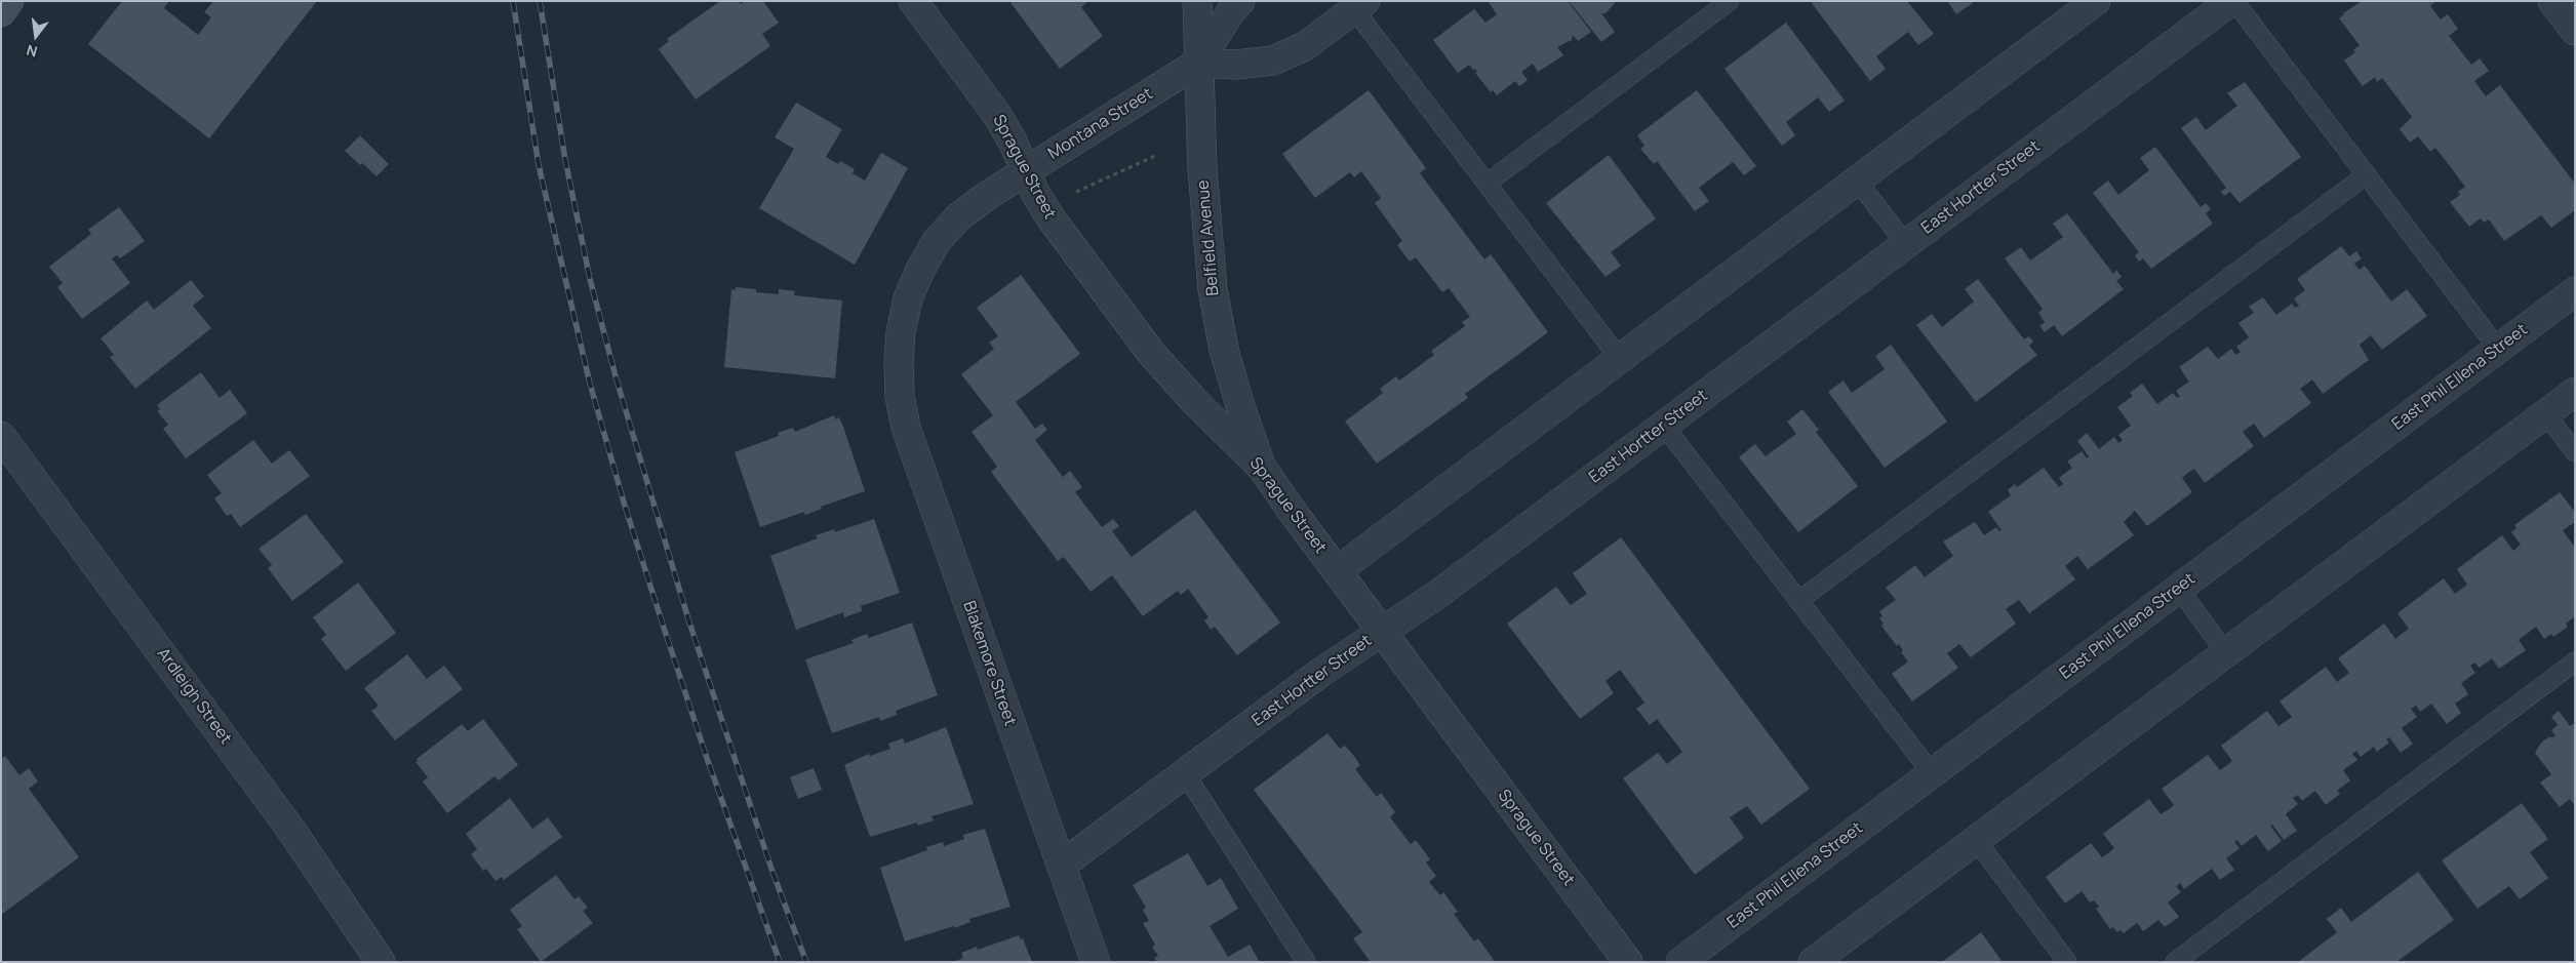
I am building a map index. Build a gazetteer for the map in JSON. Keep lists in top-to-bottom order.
{
  "streets": {
    "street": [
      "Montana Street",
      "Sprague Street",
      "East Hortter Street",
      "Belfield Avenue",
      "East Phil Ellena Street",
      "Blakemore Street",
      "Ardleigh Street"
    ]
  },
  "crossings": [
    ["Montana Street", "Sprague Street"],
    ["Montana Street", "Belfield Avenue"],
    ["Montana Street", "Blakemore Street"],
    ["Sprague Street", "East Hortter Street"],
    ["Sprague Street", "Belfield Avenue"],
    ["East Hortter Street", "Blakemore Street"]
  ],
  "north": "bottom"
}
